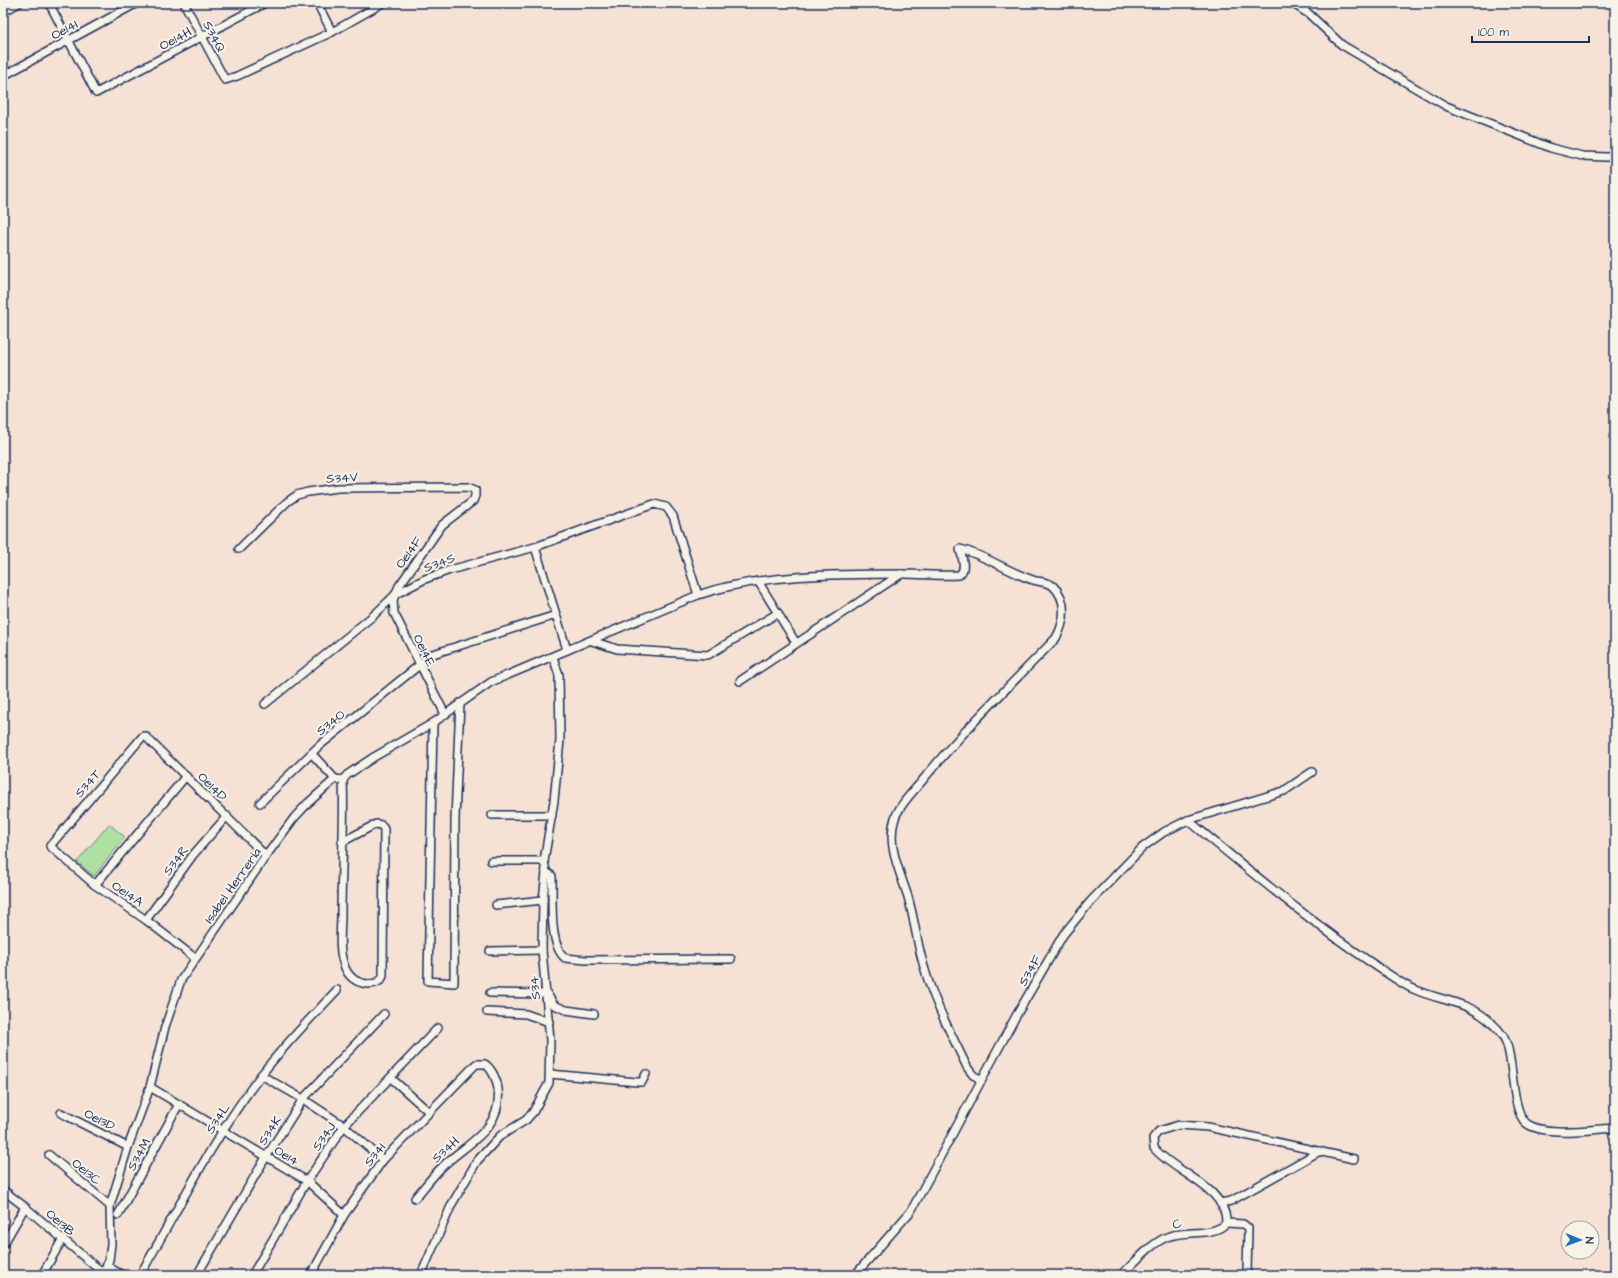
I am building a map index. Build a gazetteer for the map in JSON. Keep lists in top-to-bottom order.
{
  "streets": {
    "street": [
      "Oe14I",
      "S34Q",
      "Oe14H",
      "S34V",
      "Oe14F",
      "S34S",
      "Oe14E",
      "S34O",
      "S34T",
      "Oe14D",
      "S34R",
      "Isabel Herrería",
      "Oe14A",
      "S34F",
      "S34",
      "S34L",
      "Oe13D",
      "S34K",
      "S34J",
      "S34H",
      "S34M",
      "S34I",
      "Oe14",
      "Oe13C",
      "Oe13B",
      "C"
    ]
  },
  "crossings": [
    ["Oe14I", "Oe14H"],
    ["S34Q", "Oe14H"],
    ["S34V", "Oe14F"],
    ["Oe14F", "S34S"],
    ["Oe14F", "Oe14E"],
    ["S34S", "Oe14E"],
    ["Oe14E", "S34O"],
    ["S34T", "Oe14D"],
    ["S34T", "Oe14A"],
    ["Oe14D", "S34R"],
    ["Oe14D", "Isabel Herrería"],
    ["S34R", "Oe14A"],
    ["Isabel Herrería", "Oe14A"],
    ["Isabel Herrería", "Oe13D"],
    ["Isabel Herrería", "Oe14"],
    ["Isabel Herrería", "Oe13C"],
    ["Isabel Herrería", "Oe13B"],
    ["S34L", "Oe14"],
    ["S34K", "Oe14"],
    ["S34J", "Oe14"],
    ["S34H", "S34I"],
    ["S34M", "Oe14"],
    ["S34I", "Oe14"]
  ],
  "scale_bar": "100 m",
  "north": "right"
}
